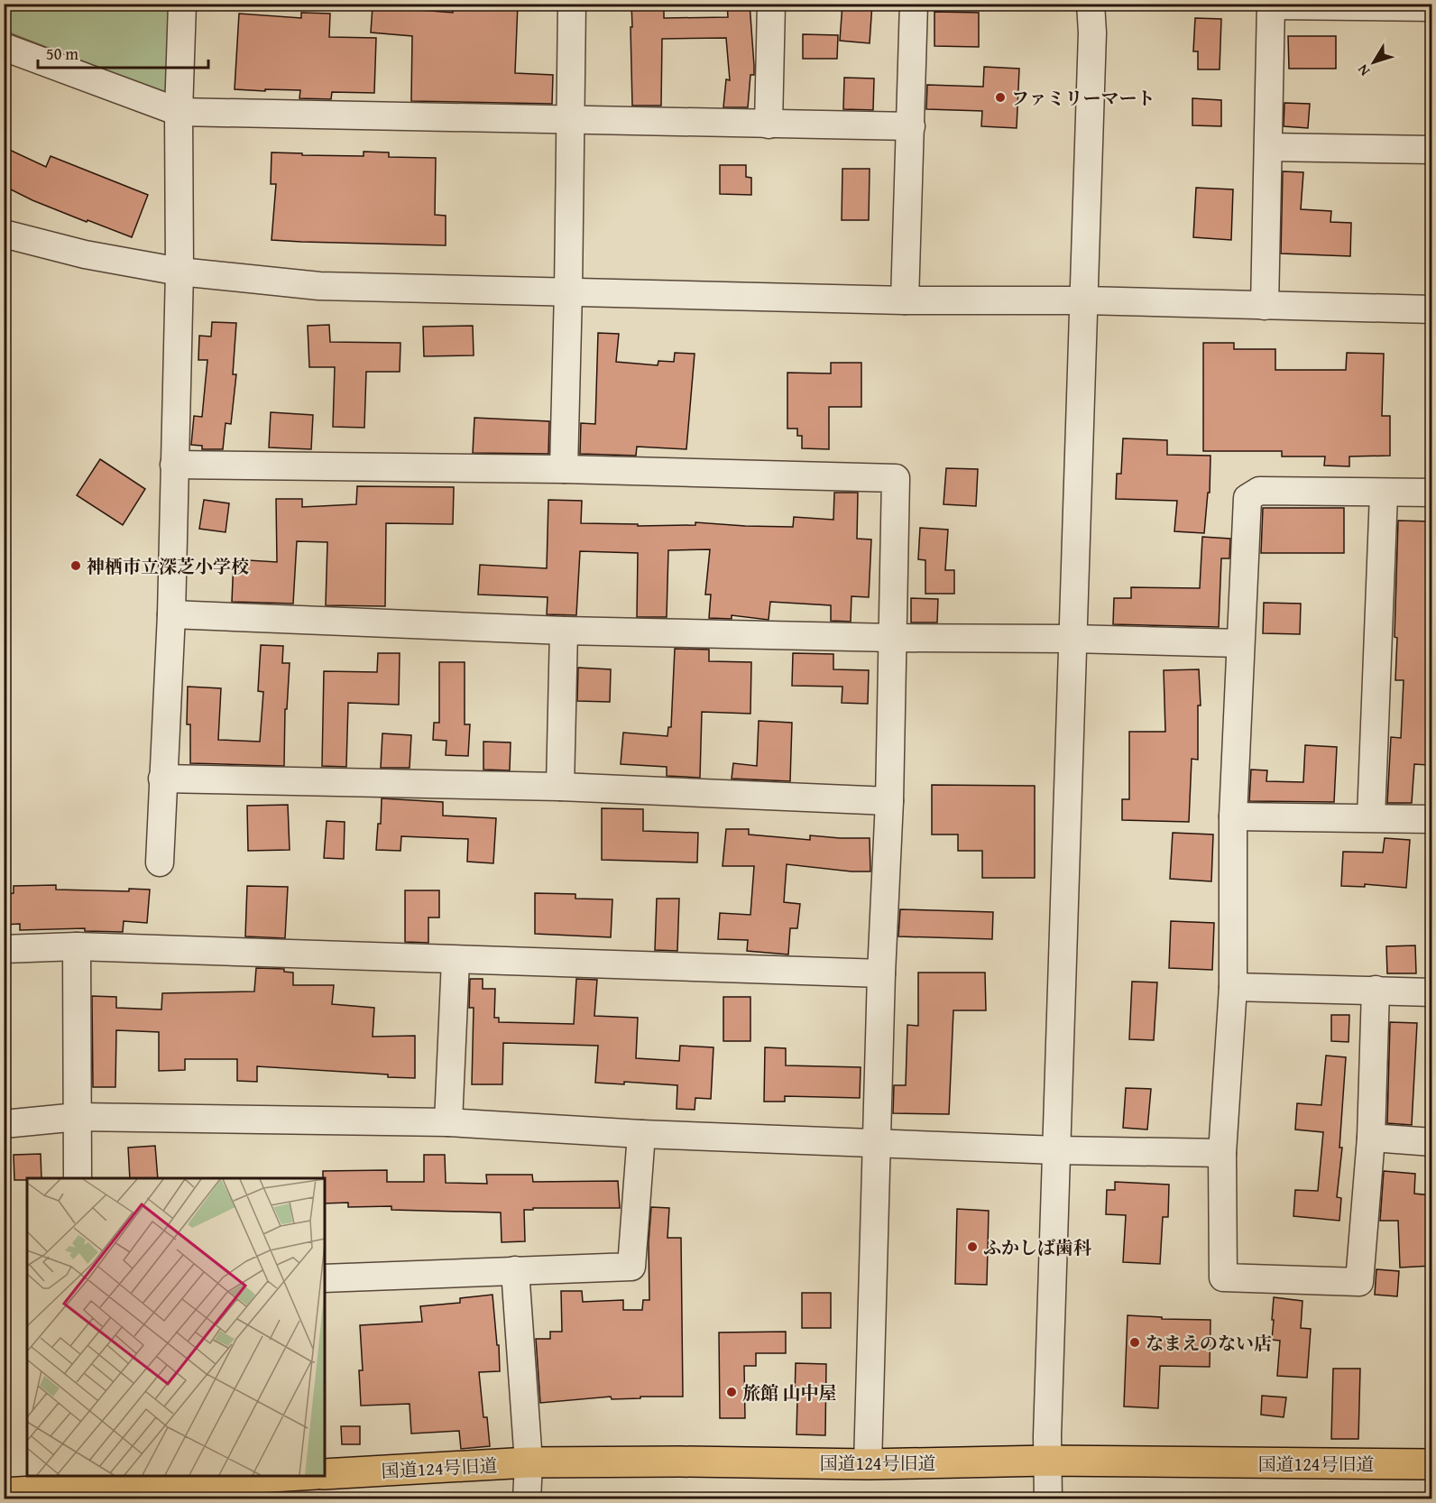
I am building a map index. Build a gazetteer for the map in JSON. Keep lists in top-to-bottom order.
{
  "streets": {
    "highway": ["国道124号旧道"]
  },
  "places": [
    "ファミリーマート",
    "神栖市立深芝小学校",
    "ふかしば歯科",
    "なまえのない店",
    "旅館 山中屋"
  ],
  "scale_bar": "50 m",
  "north": "bottom left"
}
